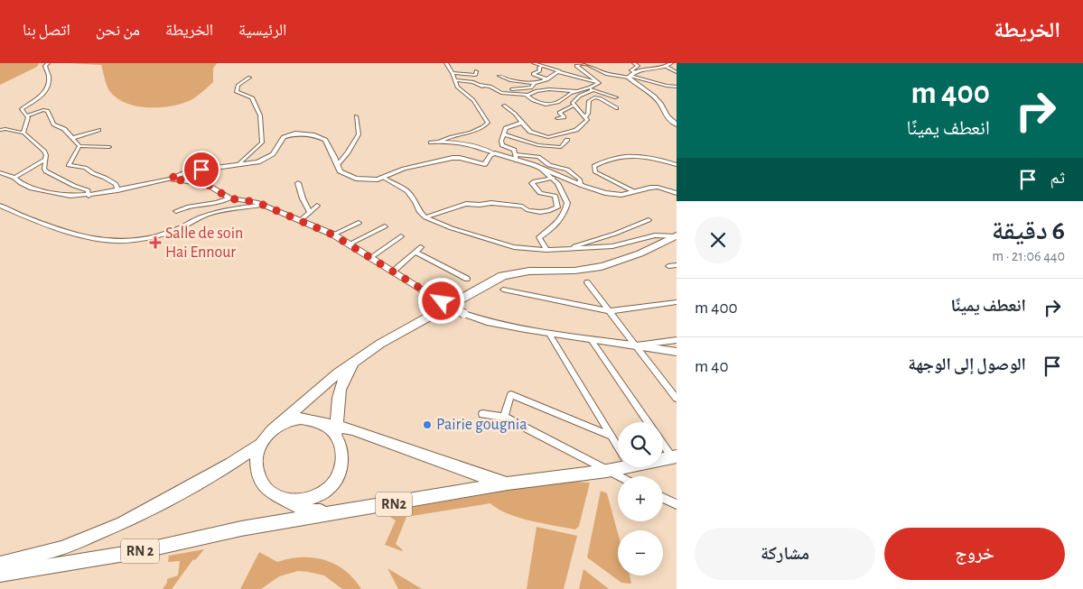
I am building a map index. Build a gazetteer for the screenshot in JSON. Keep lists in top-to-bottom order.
{
  "streets": {
    "main road": ["RN2", "RN 2"]
  },
  "crossings": [
    ["RN2", "RN 2"]
  ],
  "places": {
    "health": ["Salle de soin Hai Ennour"],
    "other": ["Pairie gougnia"]
  },
  "page": {
    "header": "الخريطة",
    "nav": [
      "الرئيسية",
      "الخريطة",
      "من نحن",
      "اتصل بنا"
    ],
    "turn": ["400 m", "انعطف يمينًا"],
    "then": "ثم",
    "heading": ["6 دقيقة", "440 m · 21:06"],
    "list": [
      {
        "name": "انعطف يمينًا",
        "value": "400 m"
      },
      {
        "name": "الوصول إلى الوجهة",
        "value": "40 m"
      }
    ],
    "map_buttons": ["+", "−"],
    "buttons": ["خروج", "مشاركة"]
  }
}
